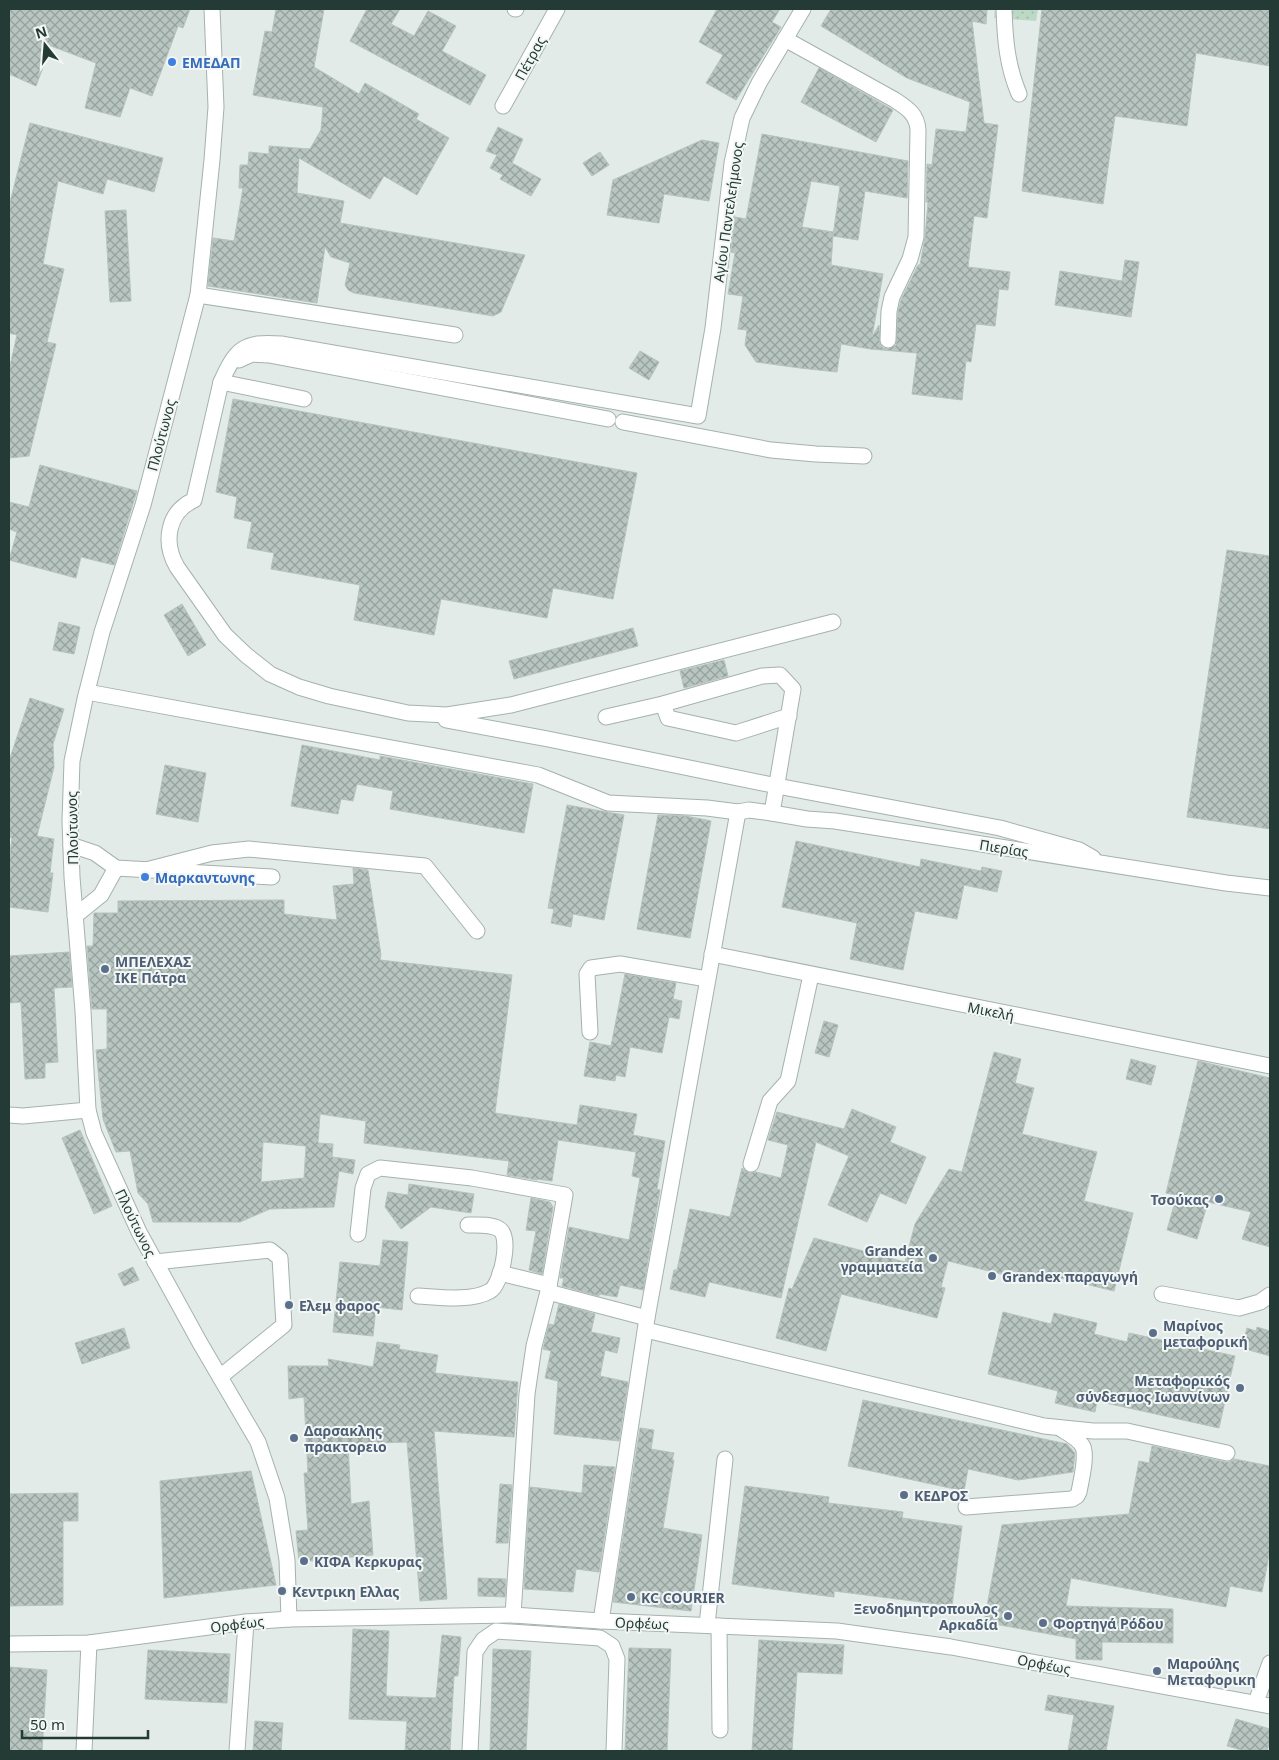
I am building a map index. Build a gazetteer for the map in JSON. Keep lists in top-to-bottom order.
{
  "streets": {
    "street": [
      "Πέτρας",
      "Αγίου Παντελεήμονος",
      "Πλούτωνος",
      "Πιερίας",
      "Μικελή",
      "Ορφέως"
    ]
  },
  "crossings": [
    ["Πλούτωνος", "Πιερίας"],
    ["Πλούτωνος", "Ορφέως"]
  ],
  "places": [
    "ΕΜΕΔΑΠ",
    "Μαρκαντωνης",
    "ΜΠΕΛΕΧΑΣ ΙΚΕ Πάτρα",
    "Τσούκας",
    "Grandex γραμματεία",
    "Grandex παραγωγή",
    "Ελεμ φαρος",
    "Μαρίνος μεταφορική",
    "Μεταφορικός σύνδεσμος Ιωαννίνων",
    "Δαρσακλης πρακτορειο",
    "ΚΕΔΡΟΣ",
    "ΚΙΦΑ Κερκυρας",
    "Κεντρικη Ελλας",
    "KC COURIER",
    "Ξενοδημητροπουλος Αρκαδία",
    "Φορτηγά Ρόδου",
    "Μαρούλης Μεταφορικη"
  ],
  "scale_bar": "50 m",
  "north": "top"
}
